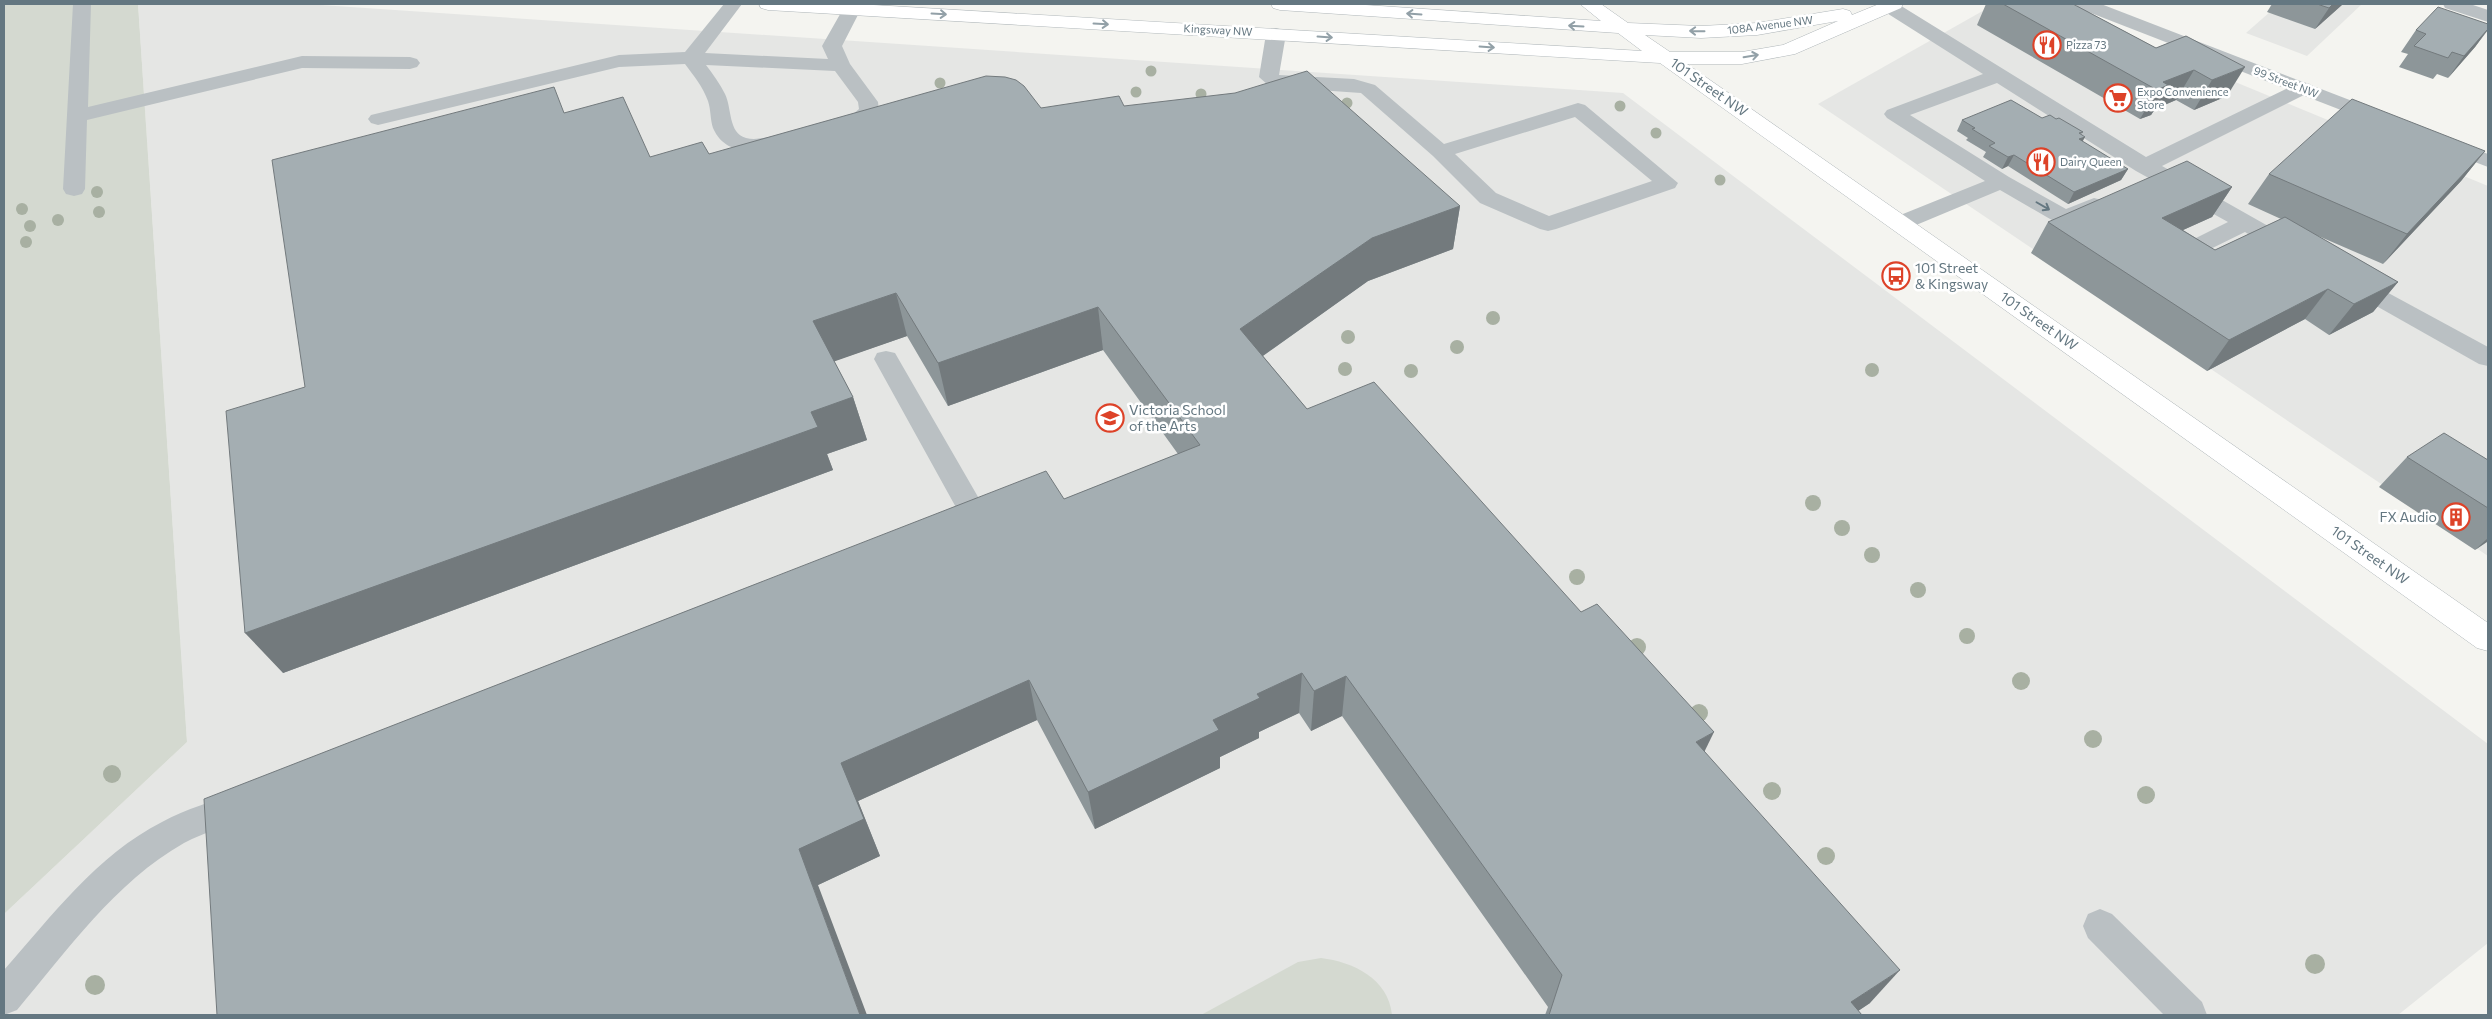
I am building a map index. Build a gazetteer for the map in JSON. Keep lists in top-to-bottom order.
{
  "streets": {
    "main road": ["108A Avenue NW", "Kingsway NW", "101 Street NW"],
    "street": ["99 Street NW"]
  },
  "crossings": [
    ["108A Avenue NW", "Kingsway NW"],
    ["108A Avenue NW", "101 Street NW"],
    ["Kingsway NW", "101 Street NW"]
  ],
  "places": {
    "restaurant": ["Pizza 73", "Dairy Queen"],
    "supermarket": ["Expo Convenience Store"],
    "bus stop": ["101 Street & Kingsway"],
    "school or university": ["Victoria School of the Arts"],
    "building": ["FX Audio"]
  }
}
